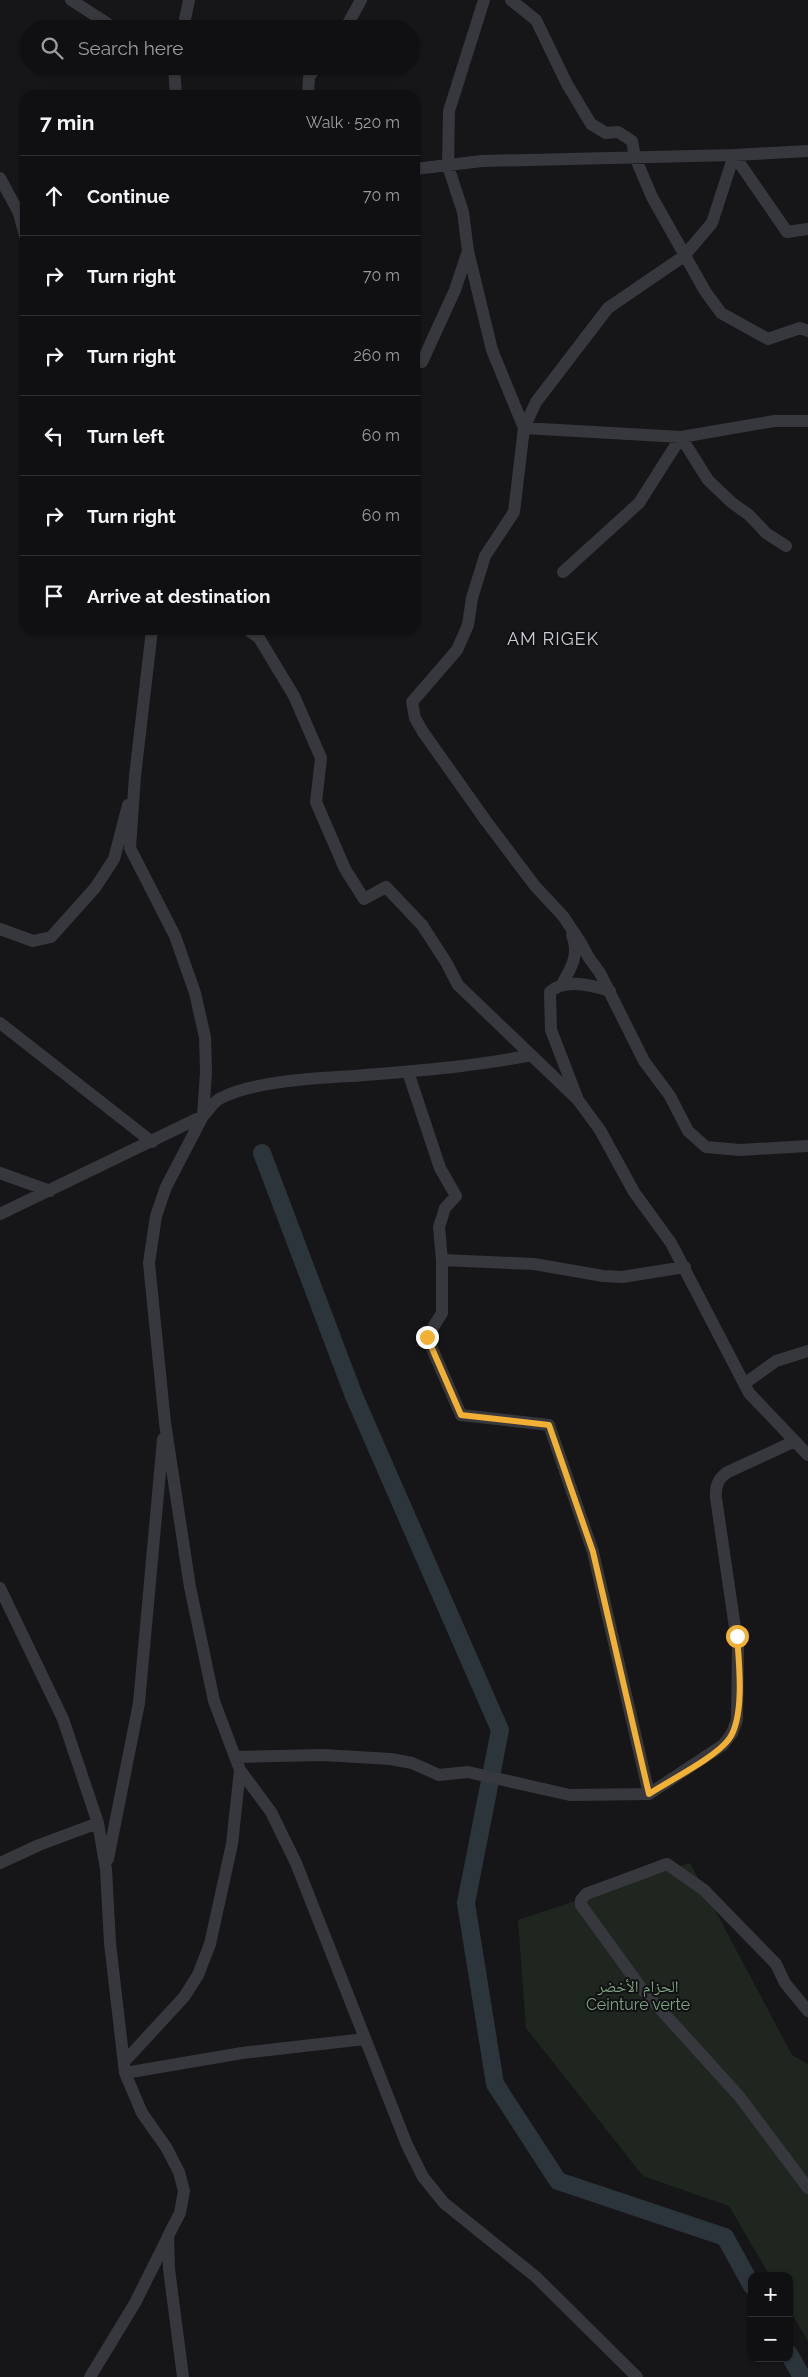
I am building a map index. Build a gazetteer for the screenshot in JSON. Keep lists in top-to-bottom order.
{
  "districts": ["AM RIGEK"],
  "parks": ["الحزام الأخضر Ceinture verte"],
  "page": {
    "search": "Search here",
    "heading": ["7 min", "Walk · 520 m"],
    "list": [
      ["Continue", "70 m"],
      ["Turn right", "70 m"],
      ["Turn right", "260 m"],
      ["Turn left", "60 m"],
      ["Turn right", "60 m"],
      "Arrive at destination"
    ],
    "map_buttons": ["+", "−"]
  }
}
